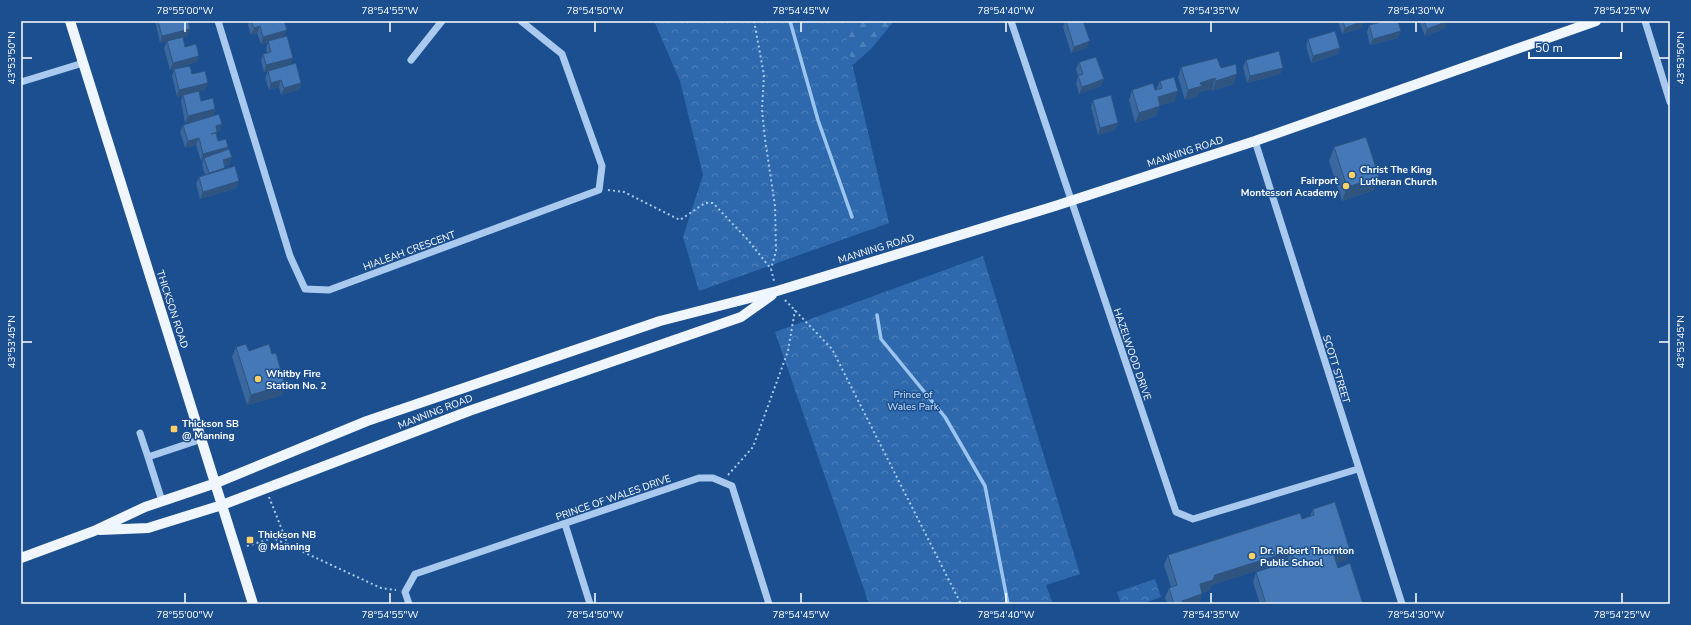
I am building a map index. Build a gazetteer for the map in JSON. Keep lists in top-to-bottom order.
{
  "streets": {
    "main road": ["MANNING ROAD", "THICKSON ROAD"],
    "street": [
      "HIALEAH CRESCENT",
      "HAZELWOOD DRIVE",
      "SCOTT STREET",
      "PRINCE OF WALES DRIVE"
    ]
  },
  "crossings": [
    ["MANNING ROAD", "THICKSON ROAD"],
    ["MANNING ROAD", "HAZELWOOD DRIVE"],
    ["MANNING ROAD", "SCOTT STREET"],
    ["HAZELWOOD DRIVE", "SCOTT STREET"]
  ],
  "parks": ["Prince of Wales Park"],
  "places": {
    "other": [
      "Christ The King Lutheran Church",
      "Fairport Montessori Academy",
      "Whitby Fire Station No. 2",
      "Dr. Robert Thornton Public School"
    ],
    "transit": ["Thickson SB @ Manning", "Thickson NB @ Manning"]
  },
  "scale_bar": "50 m",
  "coordinates": [
    "78°55'00\"W",
    "78°54'55\"W",
    "78°54'50\"W",
    "78°54'45\"W",
    "78°54'40\"W",
    "78°54'35\"W",
    "78°54'30\"W",
    "78°54'25\"W",
    "43°53'50\"N",
    "43°53'45\"N"
  ]
}
